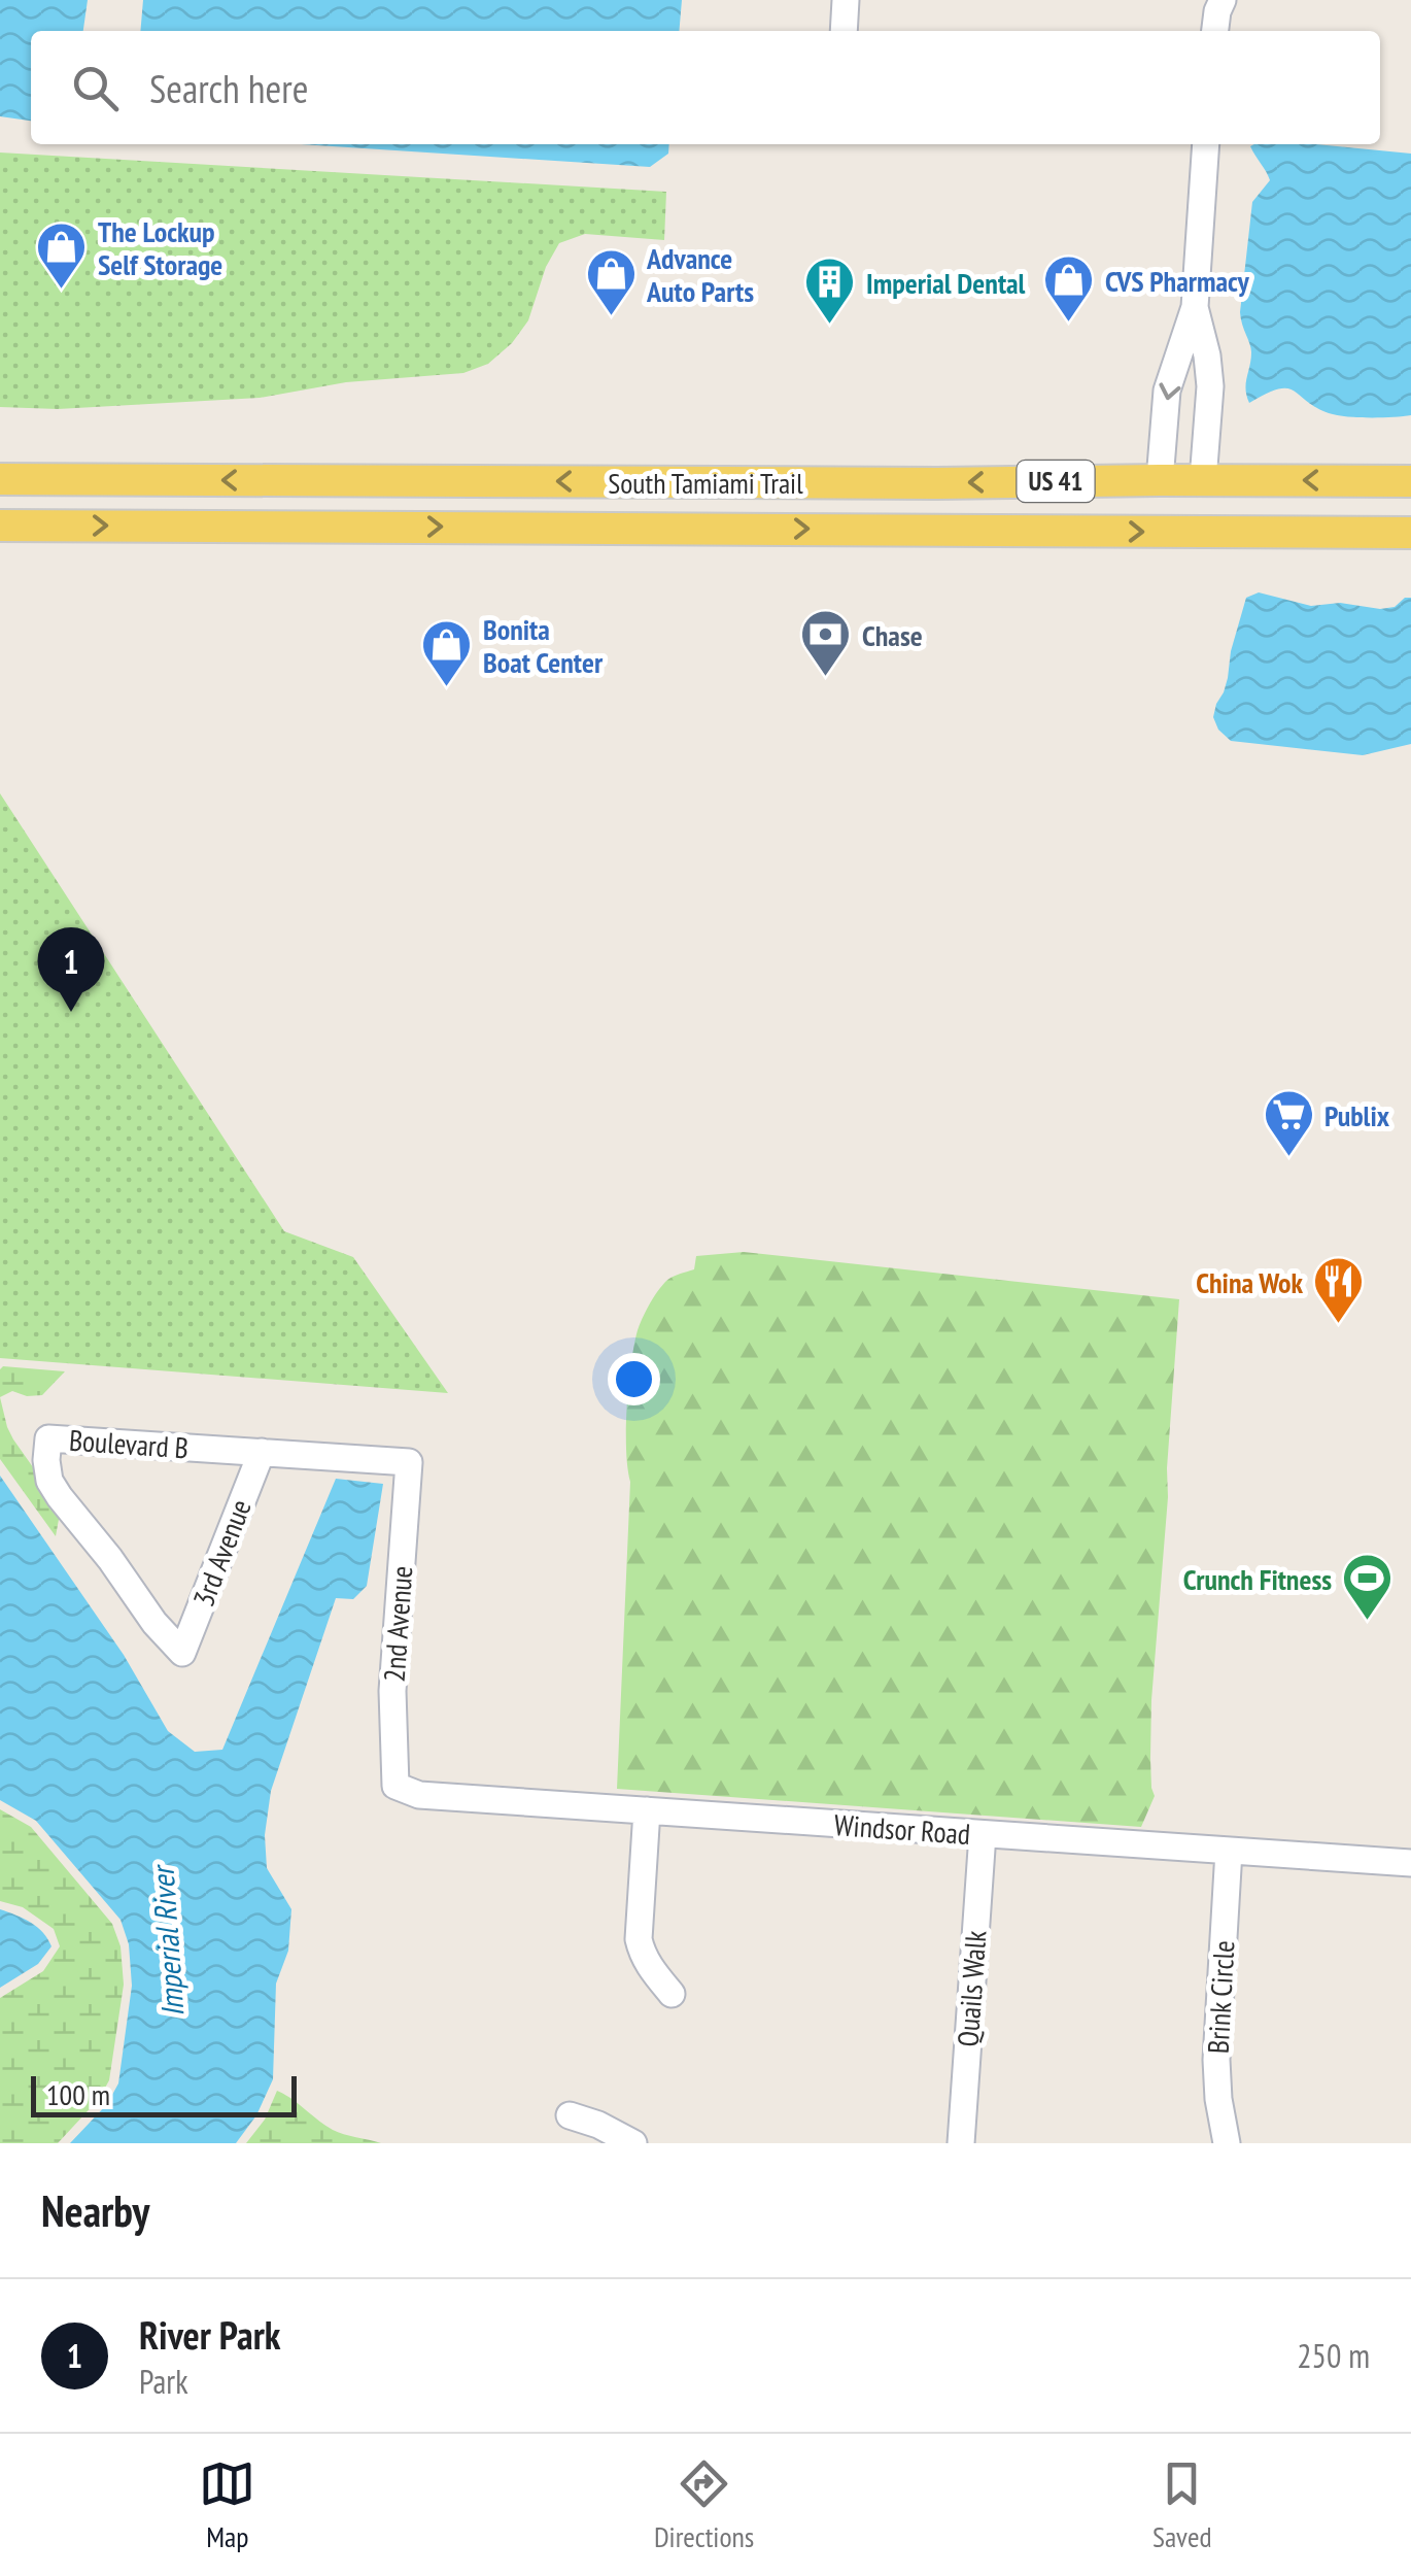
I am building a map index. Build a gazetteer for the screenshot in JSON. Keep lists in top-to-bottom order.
{
  "streets": {
    "main road": ["US 41", "South Tamiami Trail"],
    "street": [
      "Boulevard B",
      "3rd Avenue",
      "2nd Avenue",
      "Windsor Road",
      "Quails Walk",
      "Brink Circle"
    ]
  },
  "crossings": [
    ["Boulevard B", "3rd Avenue"],
    ["Boulevard B", "2nd Avenue"],
    ["2nd Avenue", "Windsor Road"],
    ["Windsor Road", "Quails Walk"],
    ["Windsor Road", "Brink Circle"]
  ],
  "water": ["Imperial River"],
  "places": {
    "shop": [
      "The Lockup Self Storage",
      "Advance Auto Parts",
      "CVS Pharmacy",
      "Bonita Boat Center"
    ],
    "building": ["Imperial Dental"],
    "bank": ["Chase"],
    "supermarket": ["Publix"],
    "restaurant": ["China Wok"],
    "sports": ["Crunch Fitness"]
  },
  "scale_bar": "100 m",
  "page": {
    "search": "Search here",
    "pins": "1",
    "scale": "100 m",
    "heading": "Nearby",
    "list": [
      {
        "mark": "1",
        "name": "River Park",
        "note": "Park",
        "value": "250 m"
      }
    ],
    "nav": ["Map", "Directions", "Saved"]
  }
}
